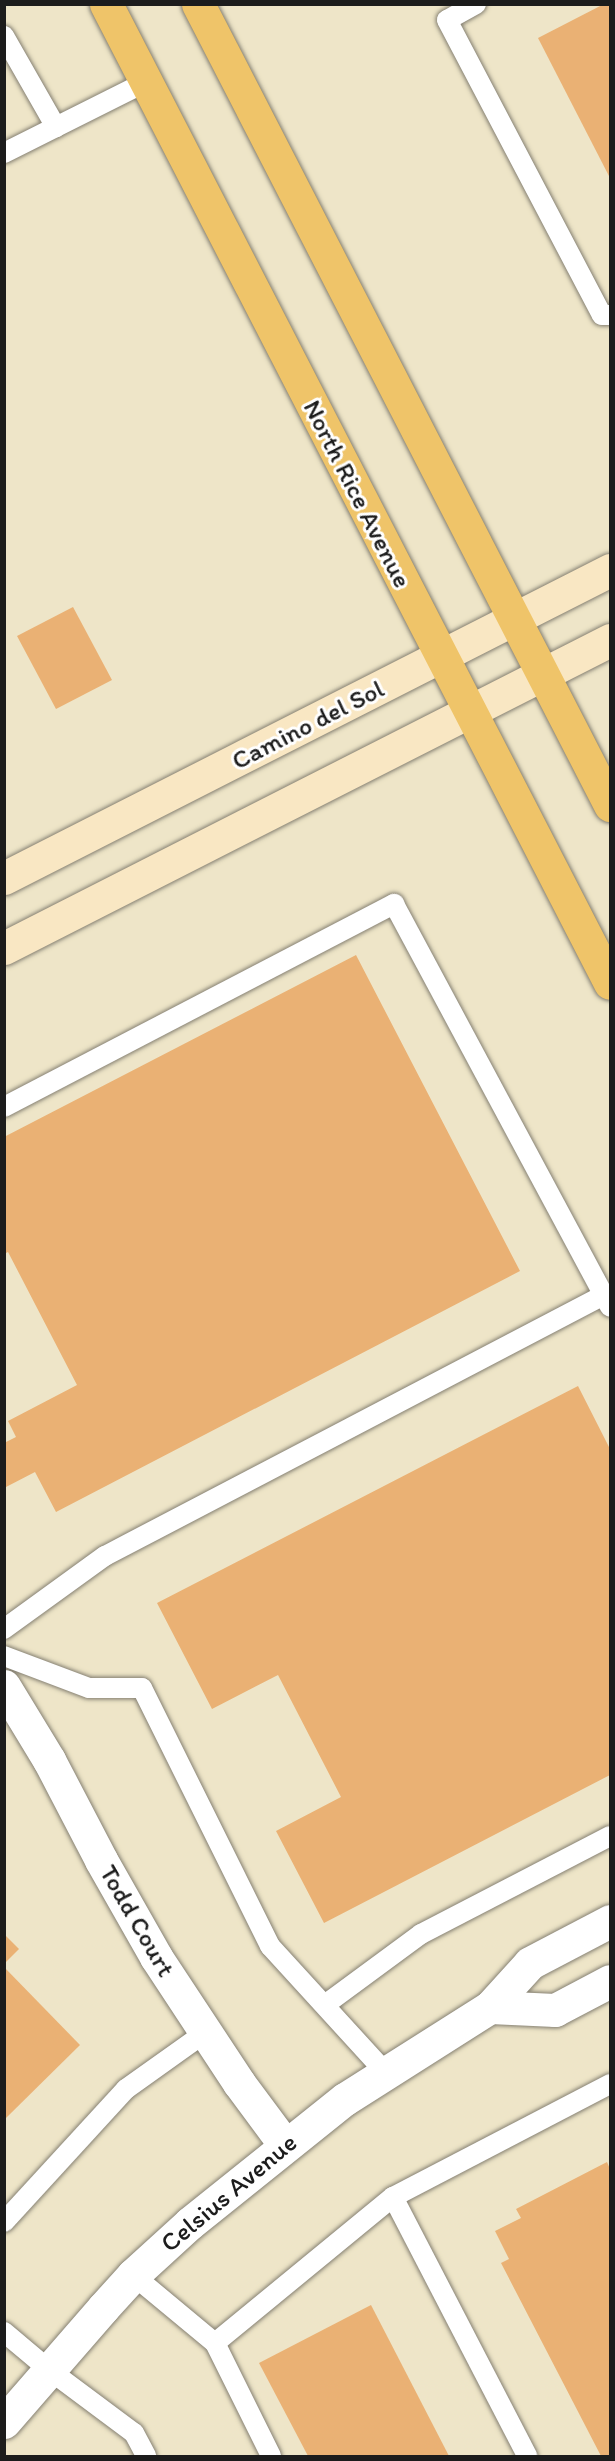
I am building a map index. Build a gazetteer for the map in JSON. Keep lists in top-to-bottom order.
{
  "streets": {
    "highway": ["North Rice Avenue"],
    "street": ["Camino del Sol", "Todd Court", "Celsius Avenue"]
  },
  "crossings": [
    ["North Rice Avenue", "Camino del Sol"],
    ["Todd Court", "Celsius Avenue"]
  ]
}
